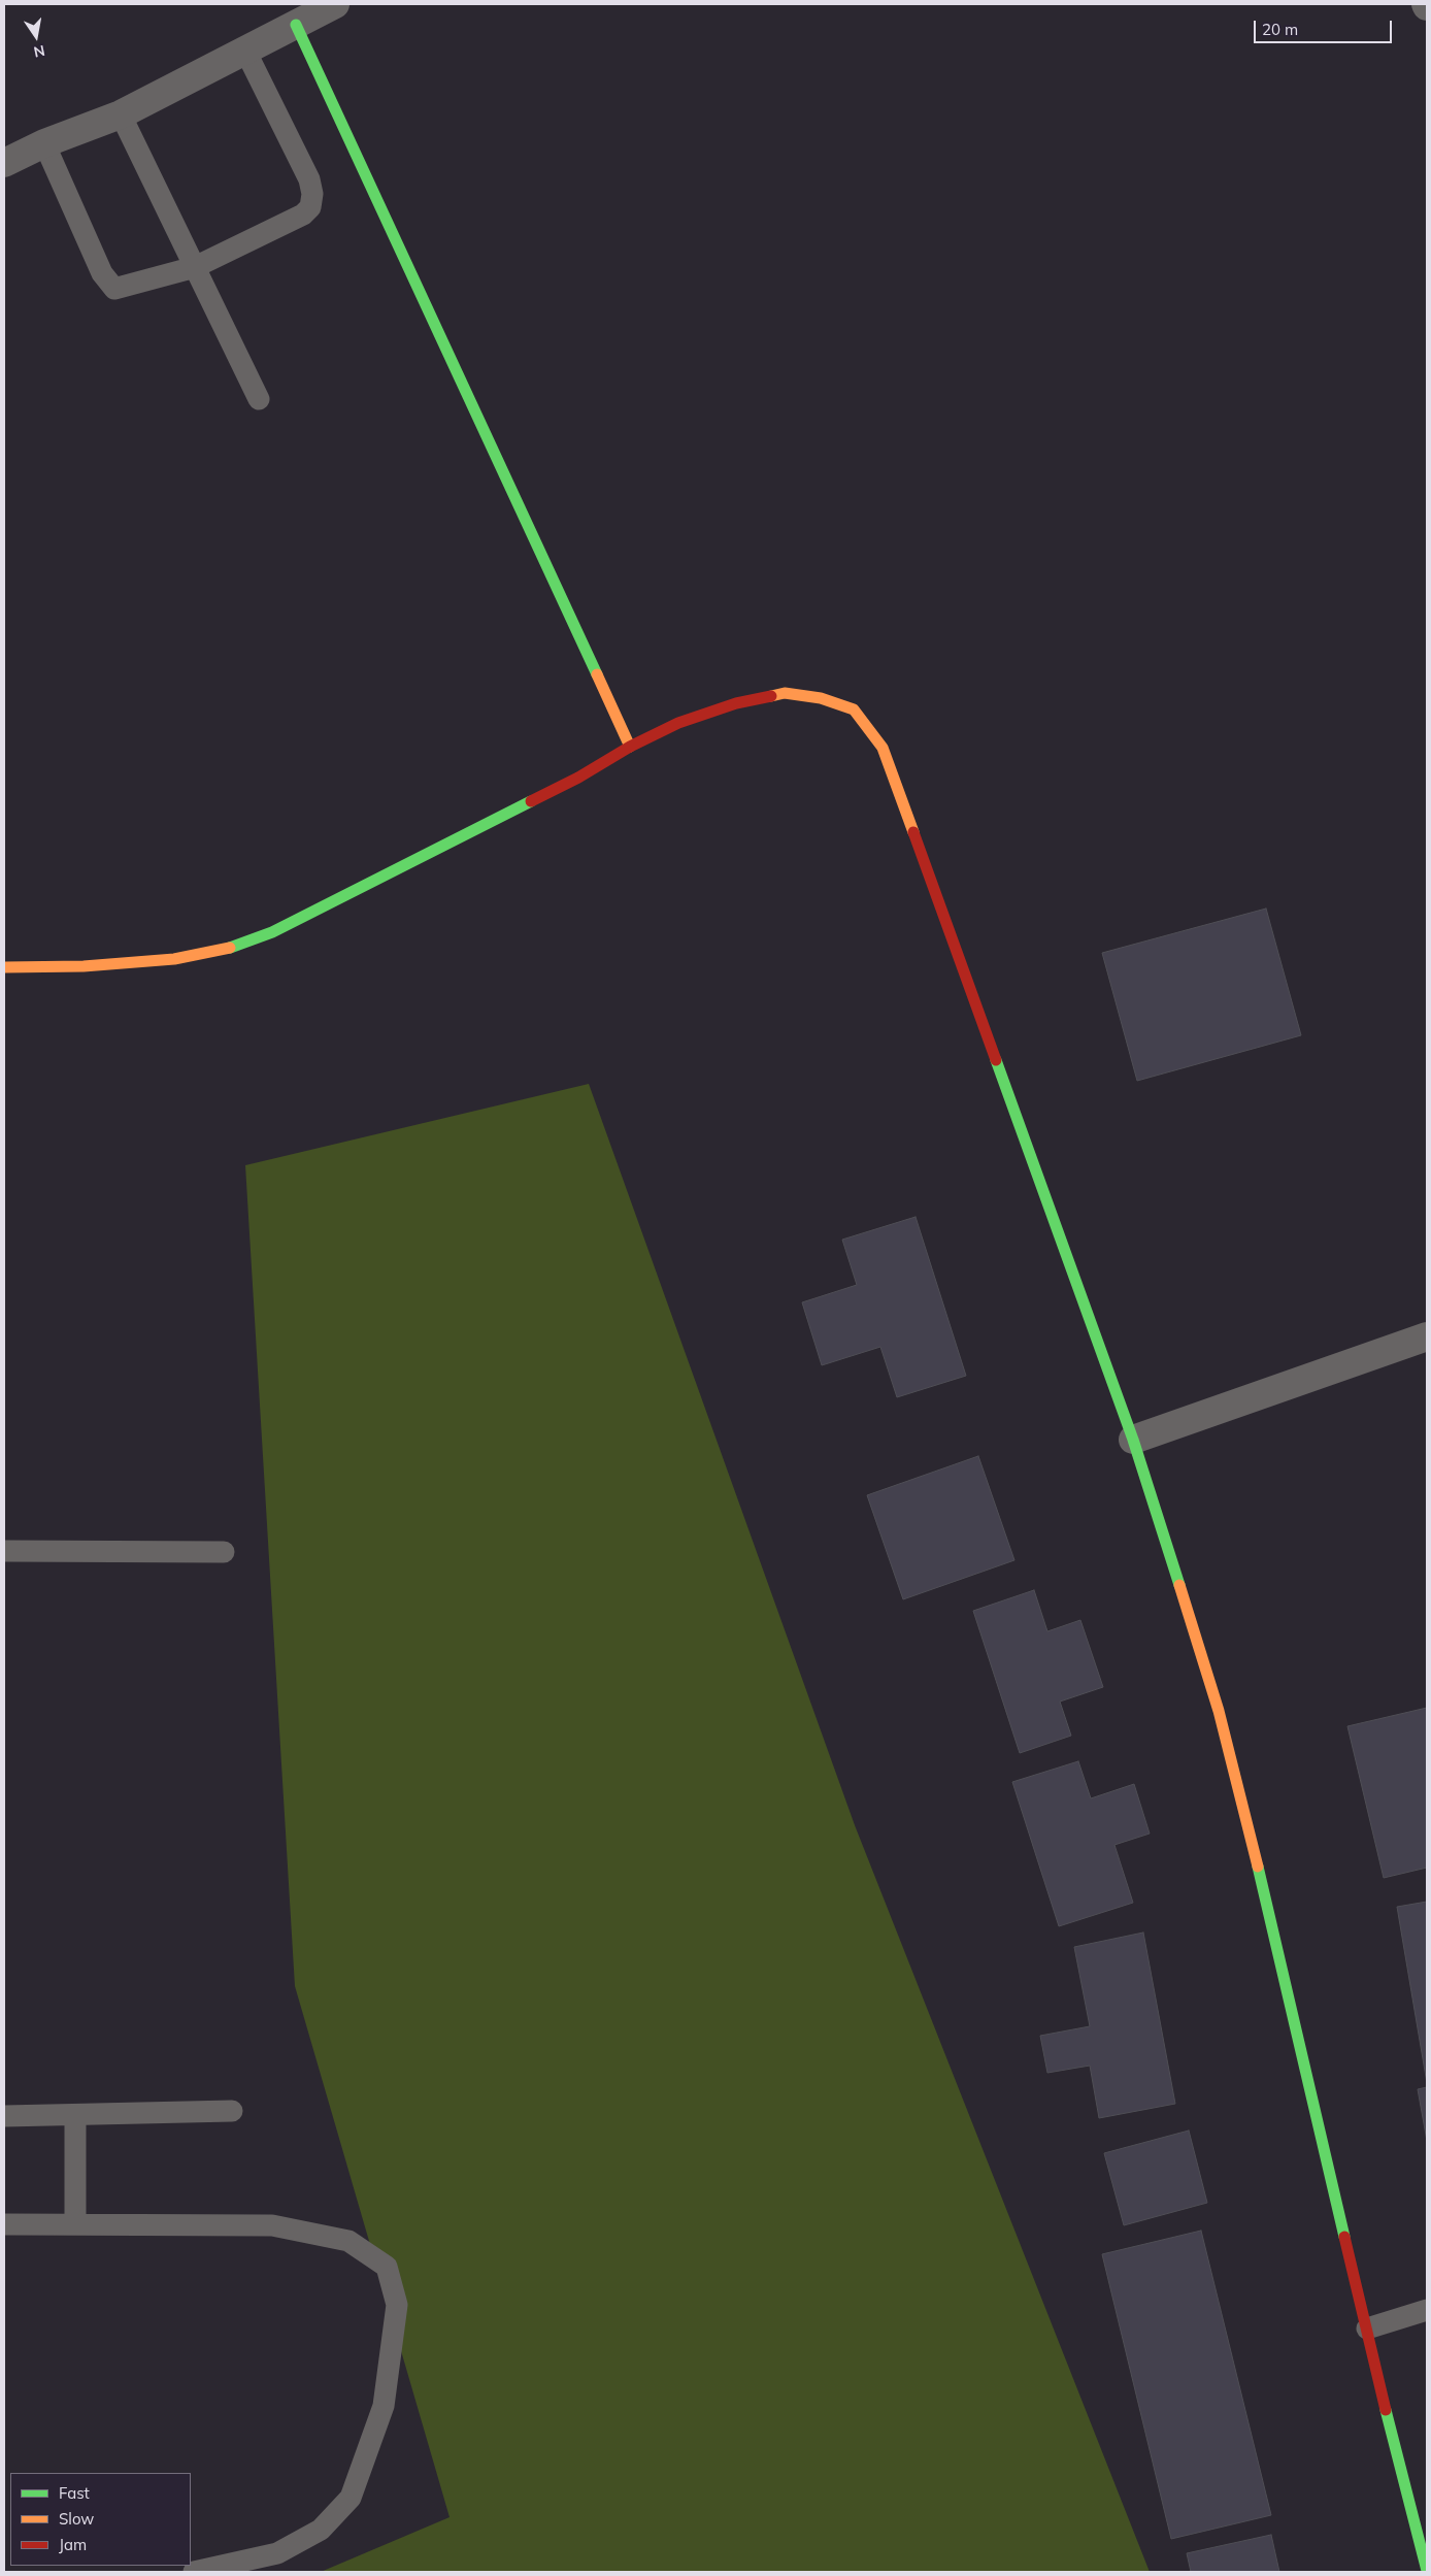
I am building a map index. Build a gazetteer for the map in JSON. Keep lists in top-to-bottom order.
{
  "legend": ["Fast", "Slow", "Jam"],
  "scale_bar": "20 m",
  "north": "bottom"
}
